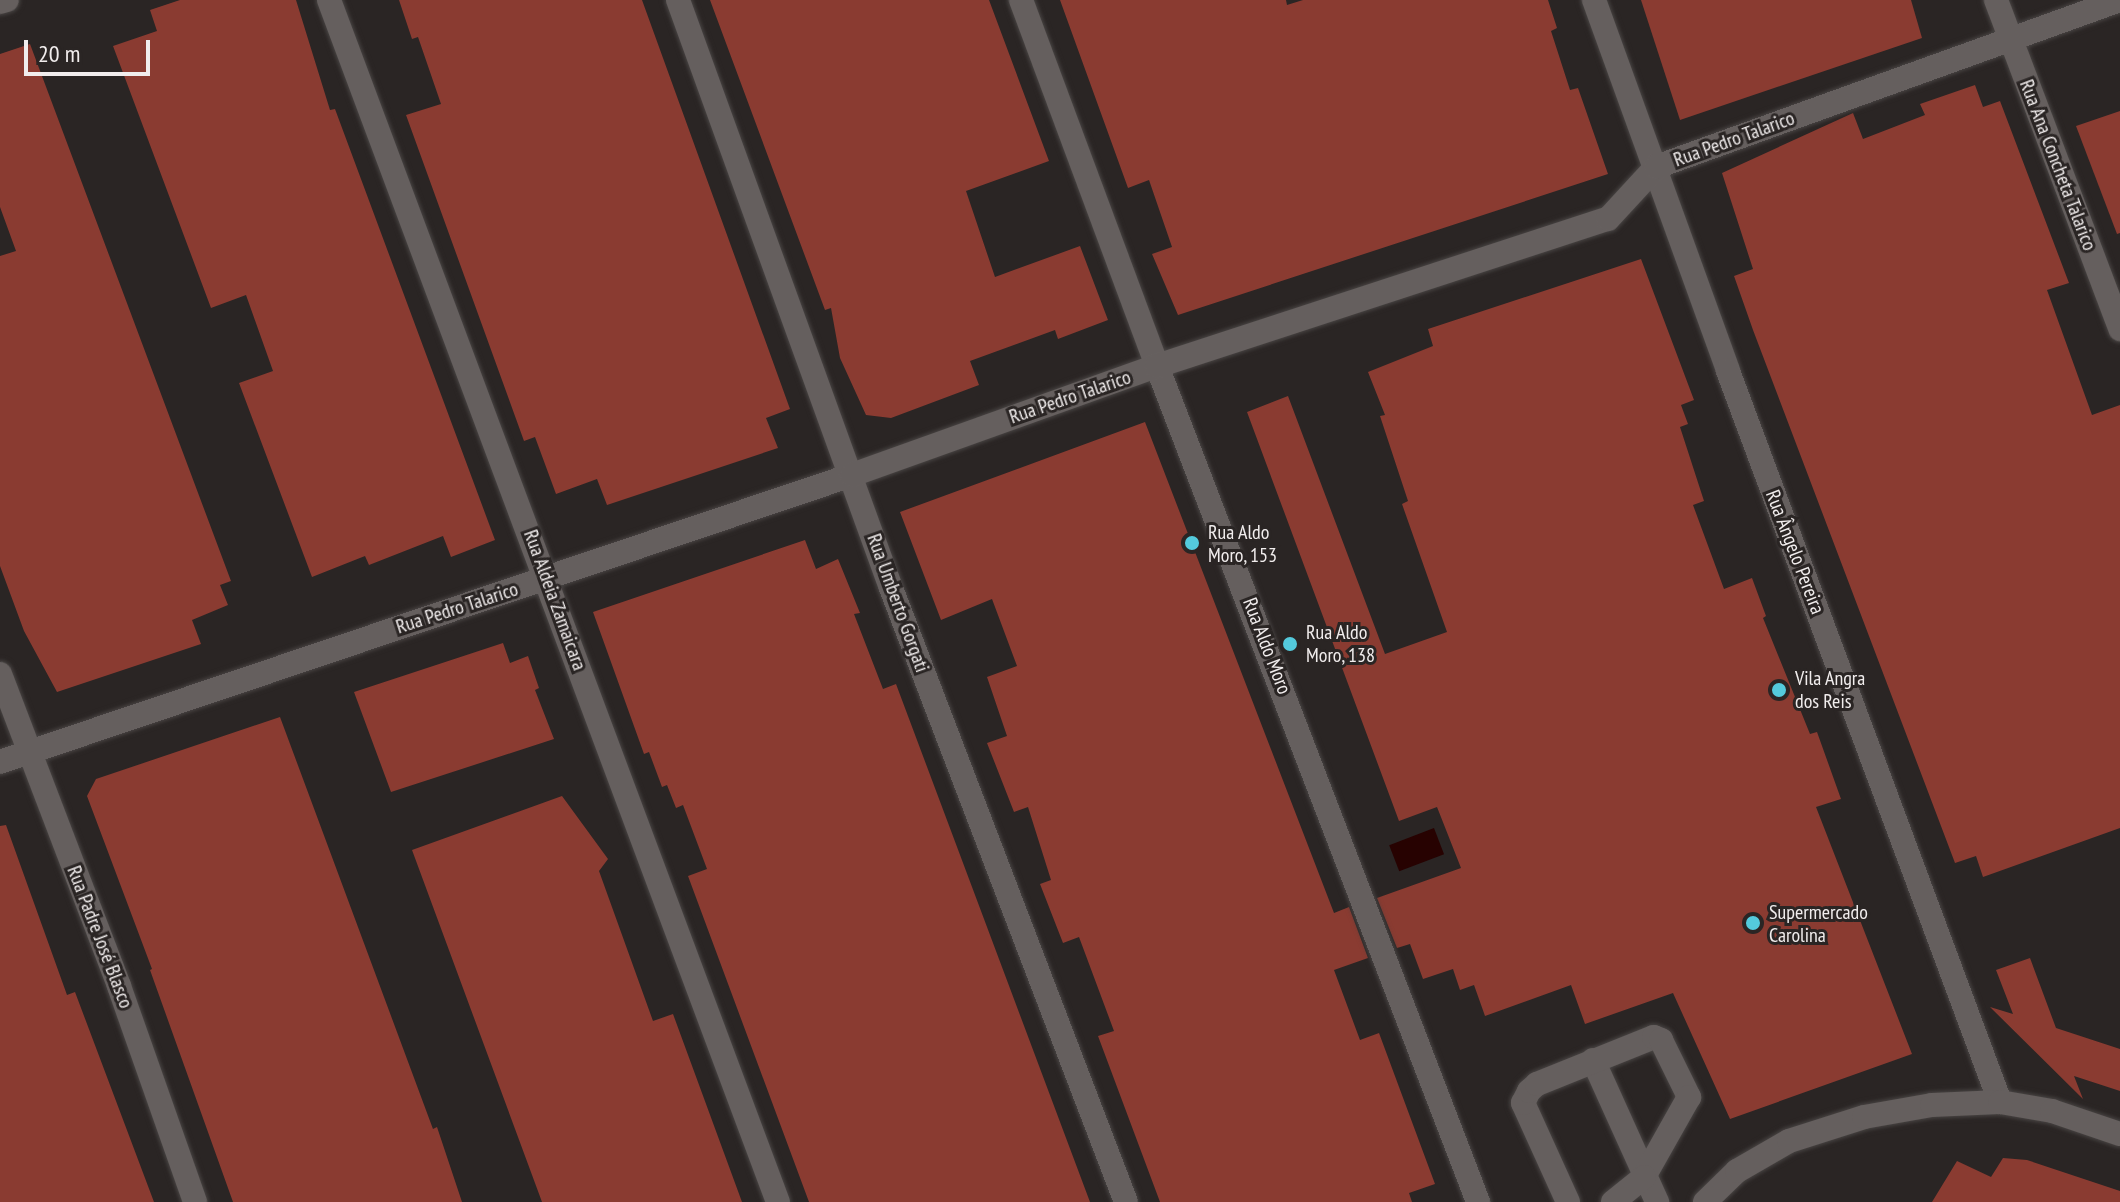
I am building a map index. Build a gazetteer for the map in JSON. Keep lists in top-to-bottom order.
{
  "streets": {
    "street": [
      "Rua Pedro Talarico",
      "Rua Ana Concheta Talarico",
      "Rua Ângelo Pereira",
      "Rua Aldeia Zamaicara",
      "Rua Umberto Gorgati",
      "Rua Aldo Moro",
      "Rua Padre José Blasco"
    ]
  },
  "crossings": [
    ["Rua Pedro Talarico", "Rua Ana Concheta Talarico"],
    ["Rua Pedro Talarico", "Rua Ângelo Pereira"],
    ["Rua Pedro Talarico", "Rua Aldeia Zamaicara"],
    ["Rua Pedro Talarico", "Rua Umberto Gorgati"],
    ["Rua Pedro Talarico", "Rua Aldo Moro"],
    ["Rua Pedro Talarico", "Rua Padre José Blasco"]
  ],
  "places": [
    "Rua Aldo Moro, 153",
    "Rua Aldo Moro, 138",
    "Vila Angra dos Reis",
    "Supermercado Carolina"
  ],
  "scale_bar": "20 m"
}
